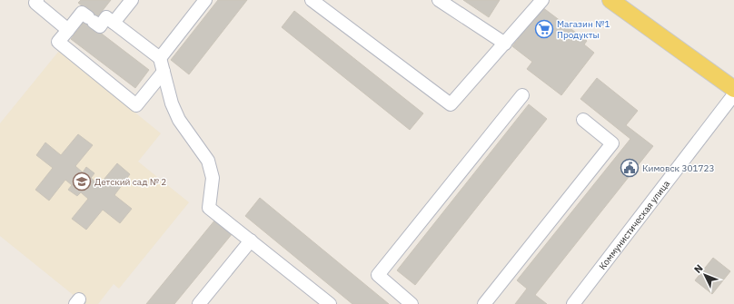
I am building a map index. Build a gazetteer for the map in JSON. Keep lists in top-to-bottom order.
{
  "streets": {
    "street": ["Коммунистическая улица"]
  },
  "places": {
    "supermarket": ["Магазин №1 Продукты"],
    "public building": ["Кимовск 301723"],
    "school or university": ["Детский сад № 2"]
  },
  "north": "top left"
}
